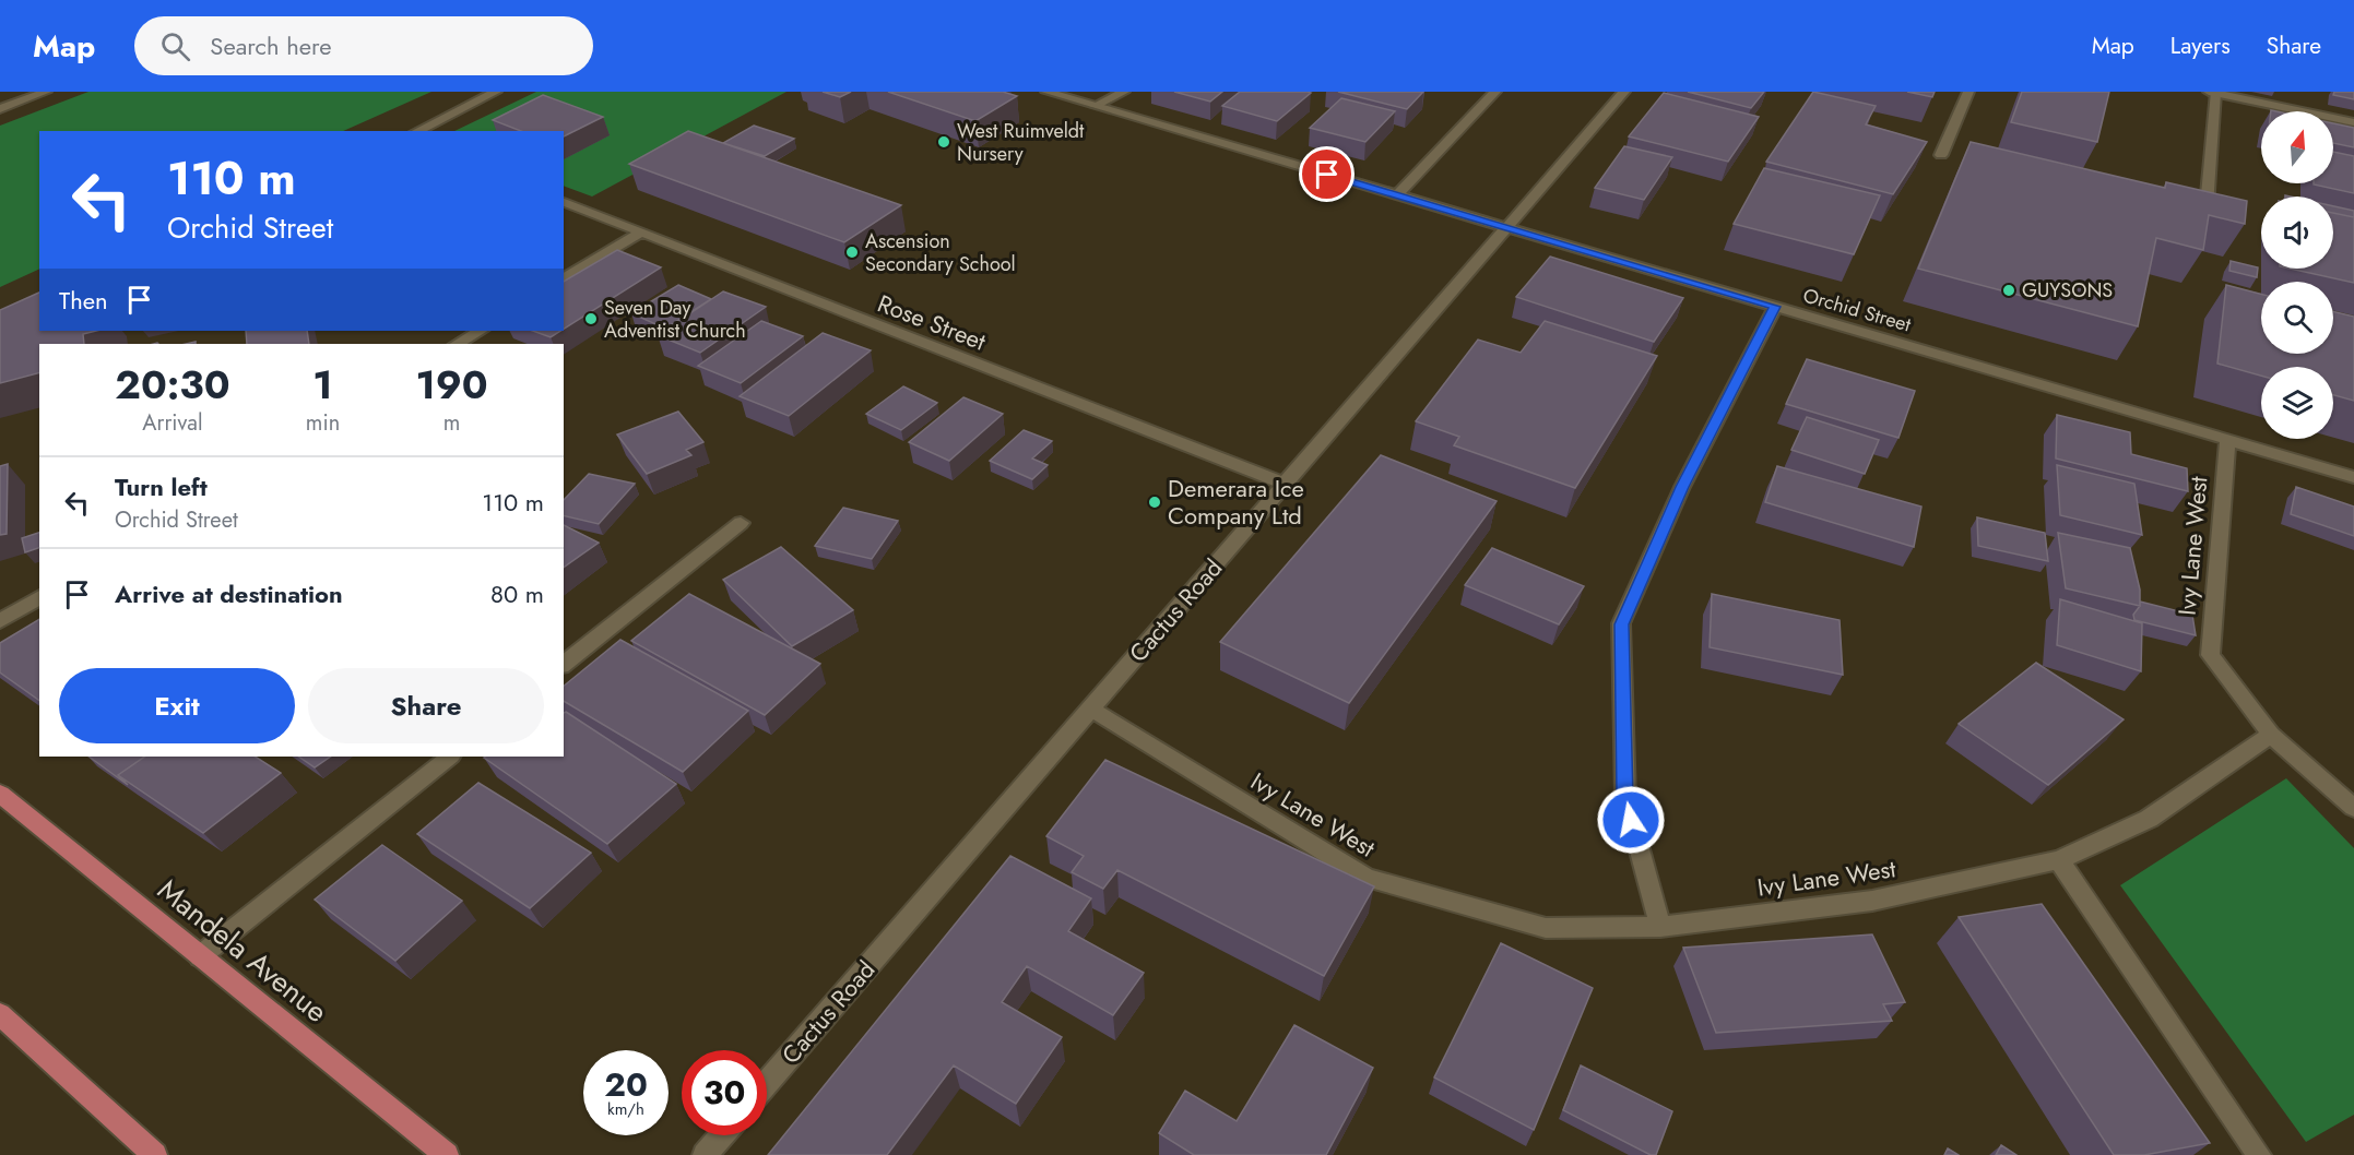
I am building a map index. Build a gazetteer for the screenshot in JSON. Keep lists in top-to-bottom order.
{
  "streets": {
    "main road": ["Mandela Avenue"],
    "street": [
      "Orchid Street",
      "Rose Street",
      "Ivy Lane West",
      "Cactus Road"
    ]
  },
  "crossings": [
    ["Orchid Street", "Ivy Lane West"],
    ["Orchid Street", "Cactus Road"],
    ["Rose Street", "Cactus Road"],
    ["Ivy Lane West", "Cactus Road"]
  ],
  "places": [
    "West Ruimveldt Nursery",
    "Ascension Secondary School",
    "GUYSONS",
    "Seven Day Adventist Church",
    "Demerara Ice Company Ltd"
  ],
  "north": "top",
  "page": {
    "header": "Map",
    "search": "Search here",
    "nav": ["Map", "Layers", "Share"],
    "turn": ["110 m", "Orchid Street"],
    "then": "Then",
    "eta": [
      "20:30",
      "Arrival",
      "1",
      "min",
      "190",
      "m"
    ],
    "list": [
      {
        "name": "Turn left",
        "note": "Orchid Street",
        "value": "110 m"
      },
      {
        "name": "Arrive at destination",
        "value": "80 m"
      }
    ],
    "buttons": ["Exit", "Share"],
    "speed": "20 km/h",
    "limit": "30"
  }
}
